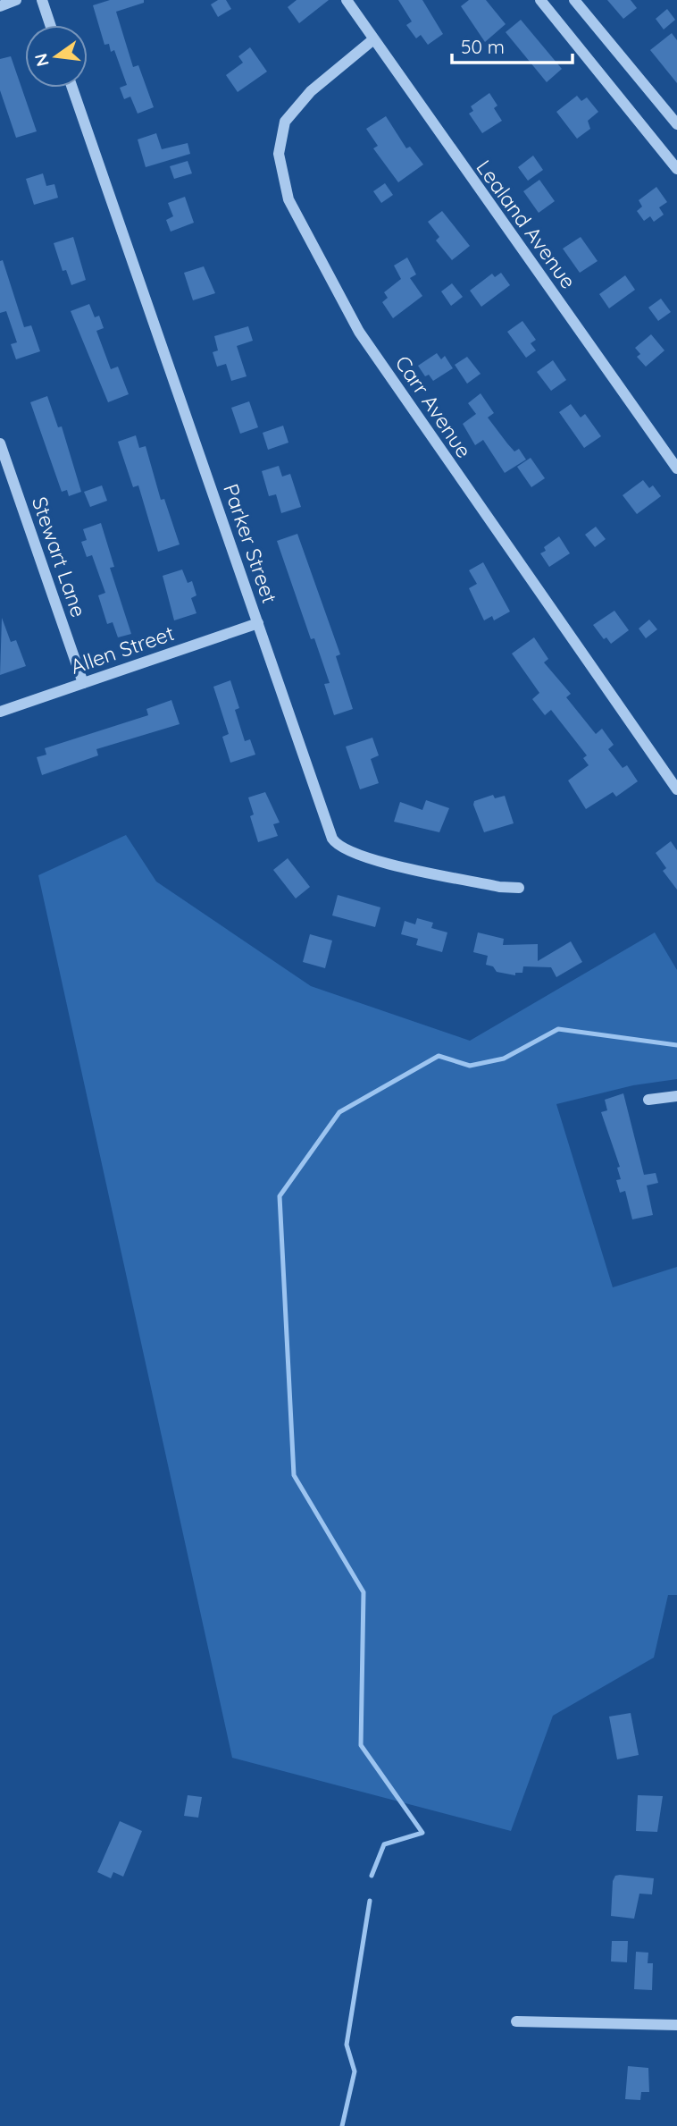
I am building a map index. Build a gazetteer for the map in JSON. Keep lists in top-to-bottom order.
{
  "streets": {
    "street": [
      "Lealand Avenue",
      "Carr Avenue",
      "Parker Street",
      "Stewart Lane",
      "Allen Street"
    ]
  },
  "crossings": [
    ["Lealand Avenue", "Carr Avenue"],
    ["Parker Street", "Allen Street"],
    ["Stewart Lane", "Allen Street"]
  ],
  "scale_bar": "50 m",
  "north": "left"
}
